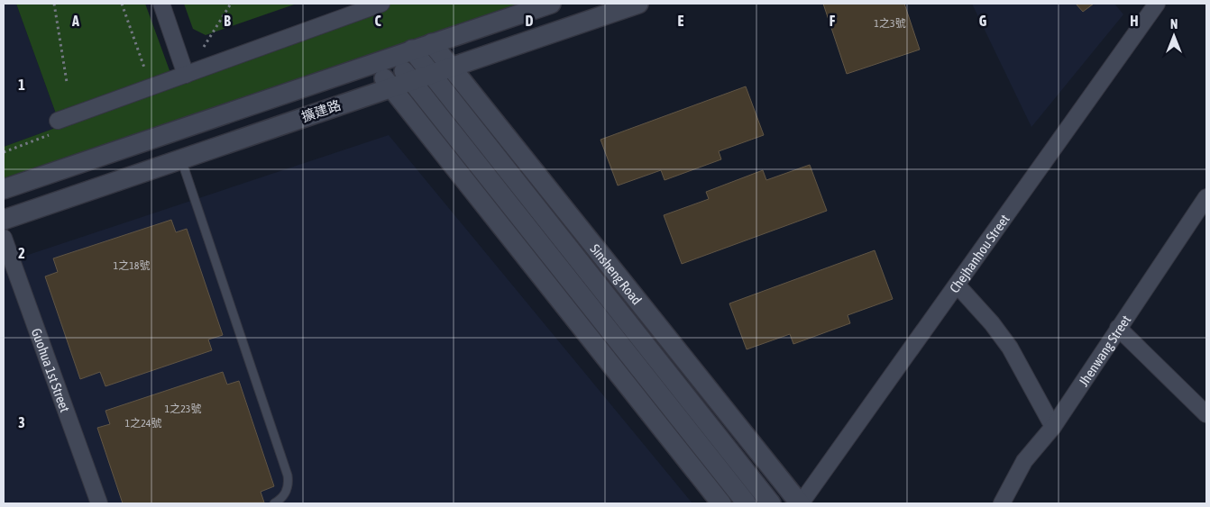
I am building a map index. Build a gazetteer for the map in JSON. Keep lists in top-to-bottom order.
{
  "streets": {
    "street": [
      "擴建路",
      "Chejhanhou Street",
      "Sinsheng Road",
      "Jhenwang Street",
      "Guohua 1st Street"
    ]
  },
  "crossings": [
    ["擴建路", "Sinsheng Road"],
    ["Chejhanhou Street", "Sinsheng Road"]
  ],
  "house_numbers": [
    "1之3號",
    "1之18號",
    "1之23號",
    "1之24號"
  ],
  "north": "top",
  "grid": {
    "columns": [
      "A",
      "B",
      "C",
      "D",
      "E",
      "F",
      "G",
      "H"
    ],
    "rows": ["1", "2", "3"]
  }
}
